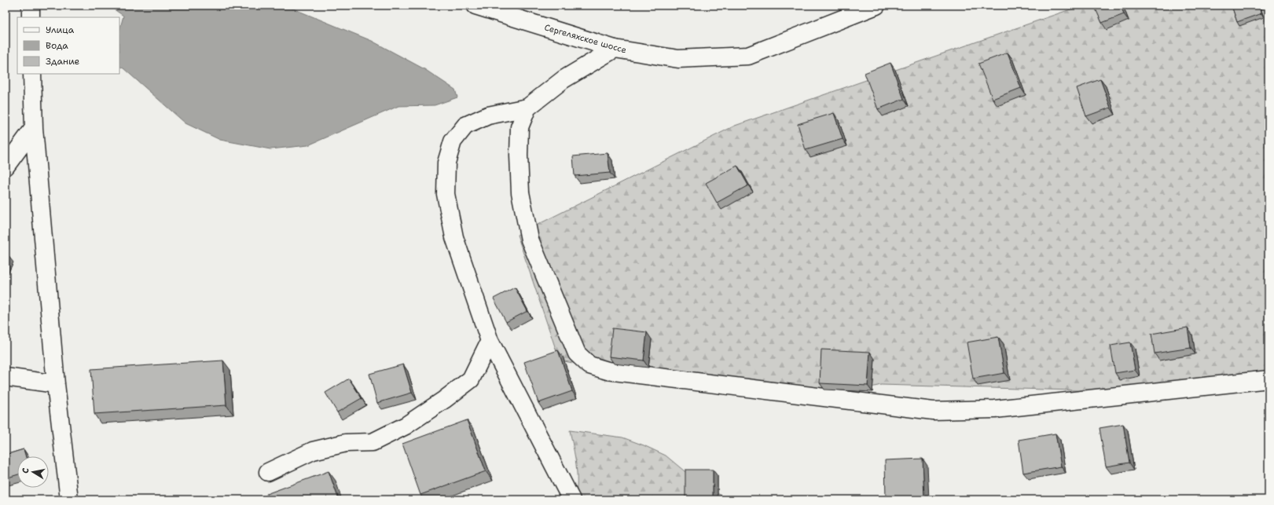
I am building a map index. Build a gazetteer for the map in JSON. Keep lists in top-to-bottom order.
{
  "streets": {
    "street": ["Сергеляхское шоссе"]
  },
  "legend": ["Улица", "Вода", "Здание"],
  "north": "left"
}
